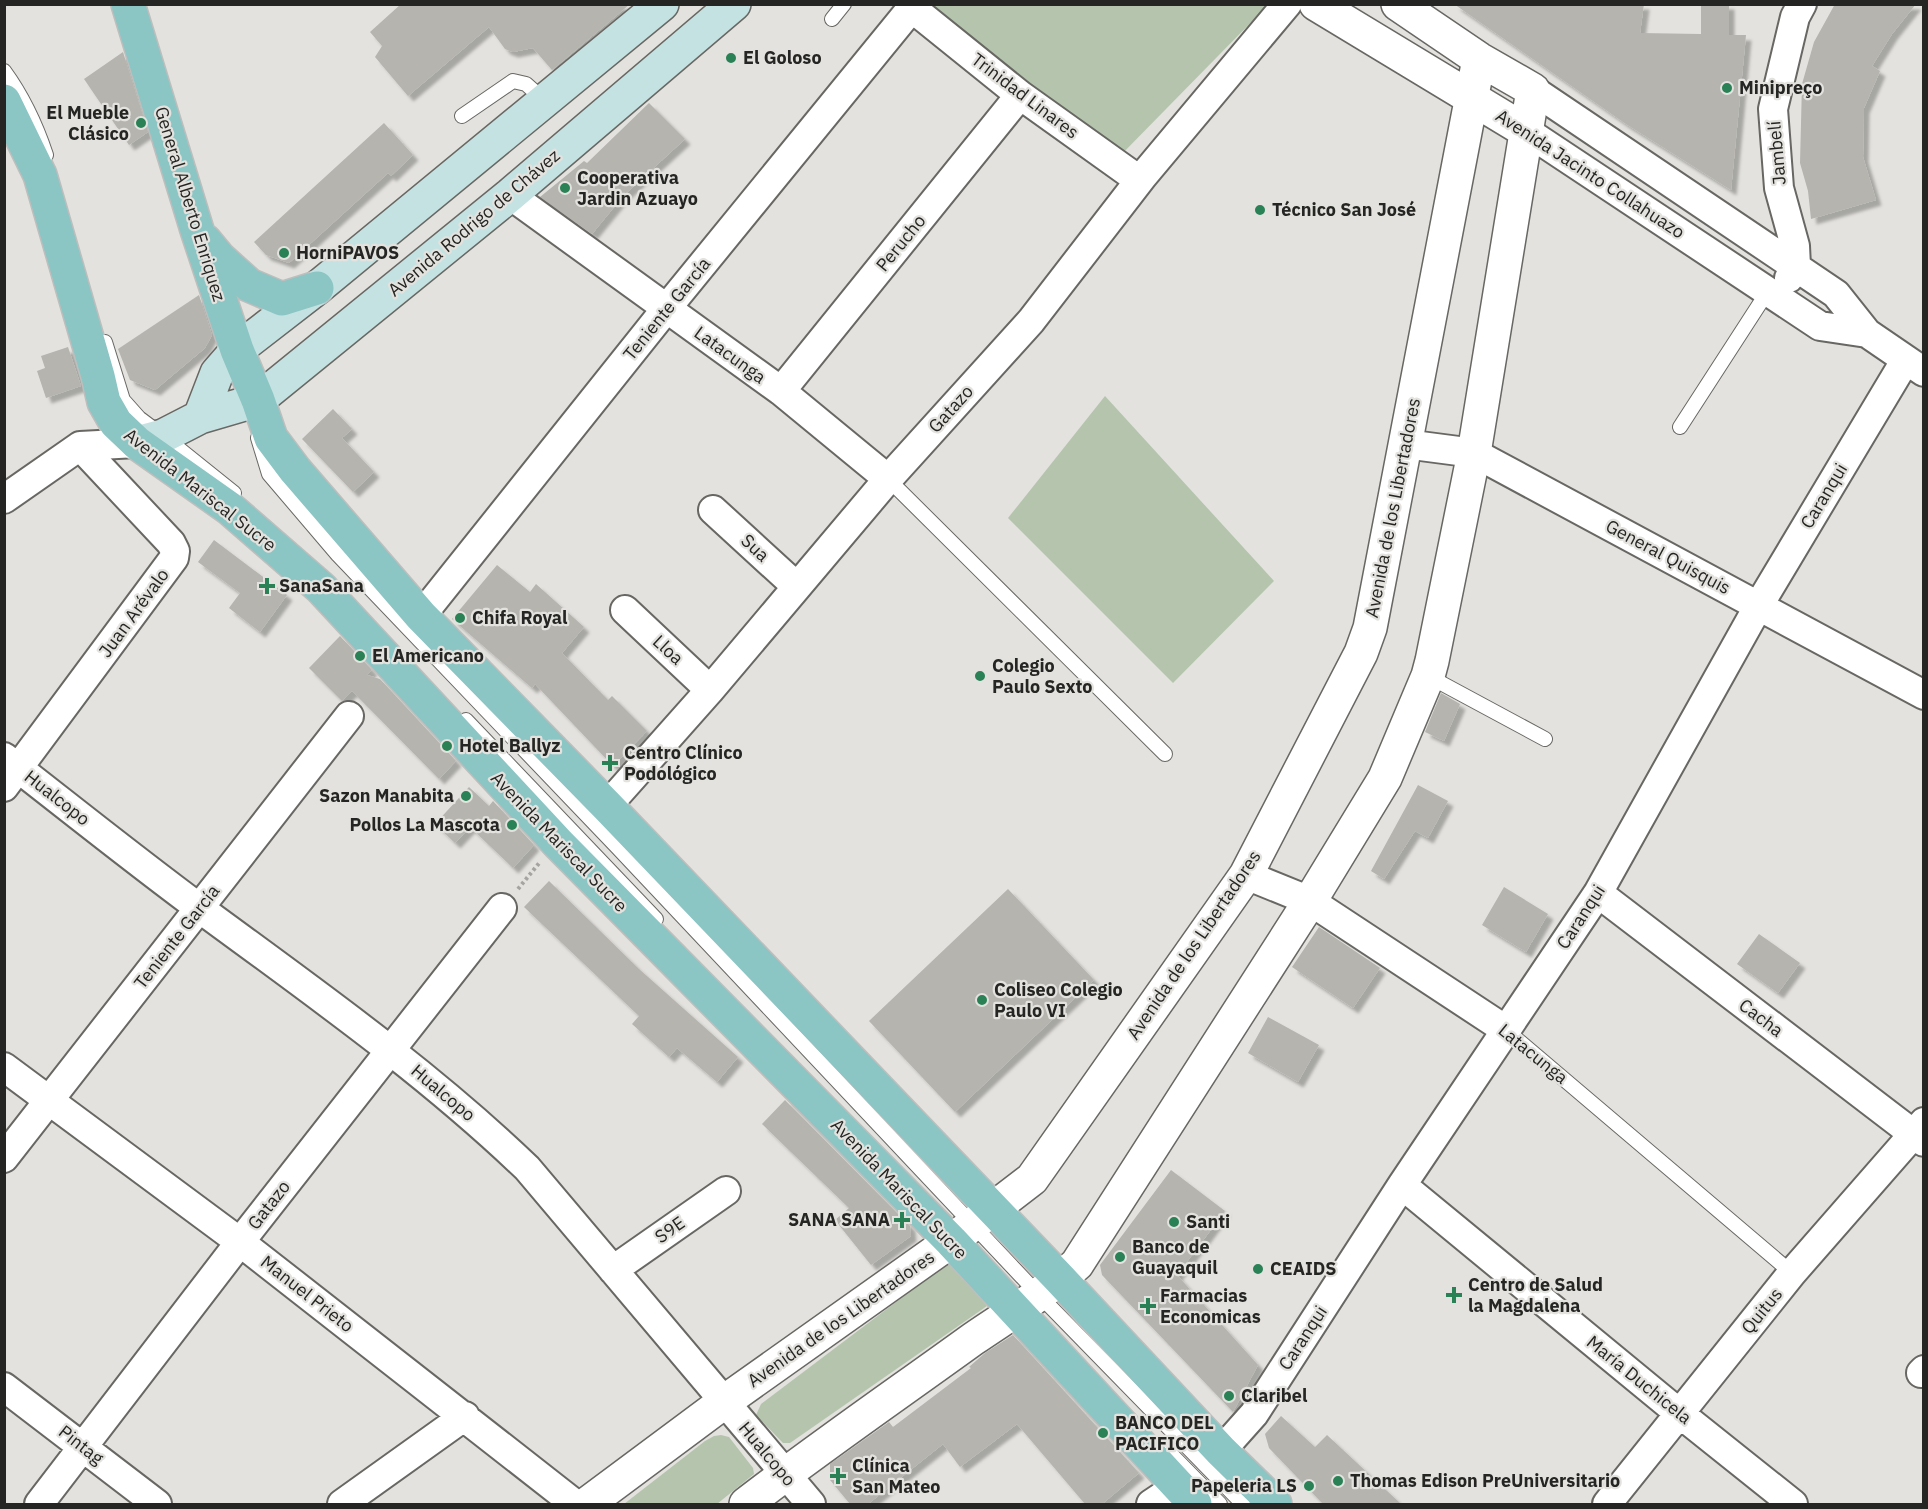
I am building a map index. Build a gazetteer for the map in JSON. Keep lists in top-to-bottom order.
{
  "streets": {
    "main road": ["General Alberto Enriquez", "Avenida Rodrigo de Chávez", "Avenida Mariscal Sucre"],
    "street": [
      "Trinidad Linares",
      "Jambelí",
      "Avenida Jacinto Collahuazo",
      "Perucho",
      "Teniente García",
      "Latacunga",
      "Gatazo",
      "Caranqui",
      "Avenida de los Libertadores",
      "Sua",
      "General Quisquis",
      "Juan Arévalo",
      "Lloa",
      "Hualcopo",
      "Cacha",
      "S9E",
      "Manuel Prieto",
      "Quitus",
      "María Duchicela",
      "Pintag"
    ]
  },
  "crossings": [
    ["Trinidad Linares", "Perucho"],
    ["Trinidad Linares", "Teniente García"],
    ["Trinidad Linares", "Gatazo"],
    ["Jambelí", "Avenida Jacinto Collahuazo"],
    ["Avenida Jacinto Collahuazo", "Caranqui"],
    ["Avenida Jacinto Collahuazo", "Avenida de los Libertadores"],
    ["General Alberto Enriquez", "Avenida Rodrigo de Chávez"],
    ["General Alberto Enriquez", "Avenida Mariscal Sucre"],
    ["Avenida Rodrigo de Chávez", "Latacunga"],
    ["Avenida Rodrigo de Chávez", "Avenida Mariscal Sucre"],
    ["Perucho", "Latacunga"],
    ["Teniente García", "Latacunga"],
    ["Teniente García", "Avenida Mariscal Sucre"],
    ["Teniente García", "Hualcopo"],
    ["Teniente García", "Manuel Prieto"],
    ["Latacunga", "Gatazo"],
    ["Latacunga", "Caranqui"],
    ["Latacunga", "Avenida de los Libertadores"],
    ["Latacunga", "Quitus"],
    ["Gatazo", "Avenida Mariscal Sucre"],
    ["Gatazo", "Sua"],
    ["Gatazo", "Lloa"],
    ["Gatazo", "Hualcopo"],
    ["Gatazo", "Manuel Prieto"],
    ["Gatazo", "Pintag"],
    ["Avenida Mariscal Sucre", "Caranqui"],
    ["Avenida Mariscal Sucre", "Avenida de los Libertadores"],
    ["Caranqui", "General Quisquis"],
    ["Caranqui", "Cacha"],
    ["Caranqui", "María Duchicela"],
    ["Avenida de los Libertadores", "General Quisquis"],
    ["Avenida de los Libertadores", "Hualcopo"],
    ["Juan Arévalo", "Hualcopo"],
    ["Hualcopo", "S9E"],
    ["Cacha", "Quitus"],
    ["Quitus", "María Duchicela"]
  ],
  "places": {
    "other": [
      "El Goloso",
      "Minipreço",
      "El Mueble Clásico",
      "Cooperativa Jardin Azuayo",
      "Técnico San José",
      "HorniPAVOS",
      "Chifa Royal",
      "El Americano",
      "Colegio Paulo Sexto",
      "Hotel Ballyz",
      "Sazon Manabita",
      "Pollos La Mascota",
      "Coliseo Colegio Paulo VI",
      "Santi",
      "Banco de Guayaquil",
      "CEAIDS",
      "Claribel",
      "BANCO DEL PACIFICO",
      "Thomas Edison PreUniversitario",
      "Papeleria LS"
    ],
    "health": [
      "SanaSana",
      "Centro Clínico Podológico",
      "SANA SANA",
      "Centro de Salud la Magdalena",
      "Farmacias Economicas",
      "Clínica San Mateo"
    ]
  }
}
